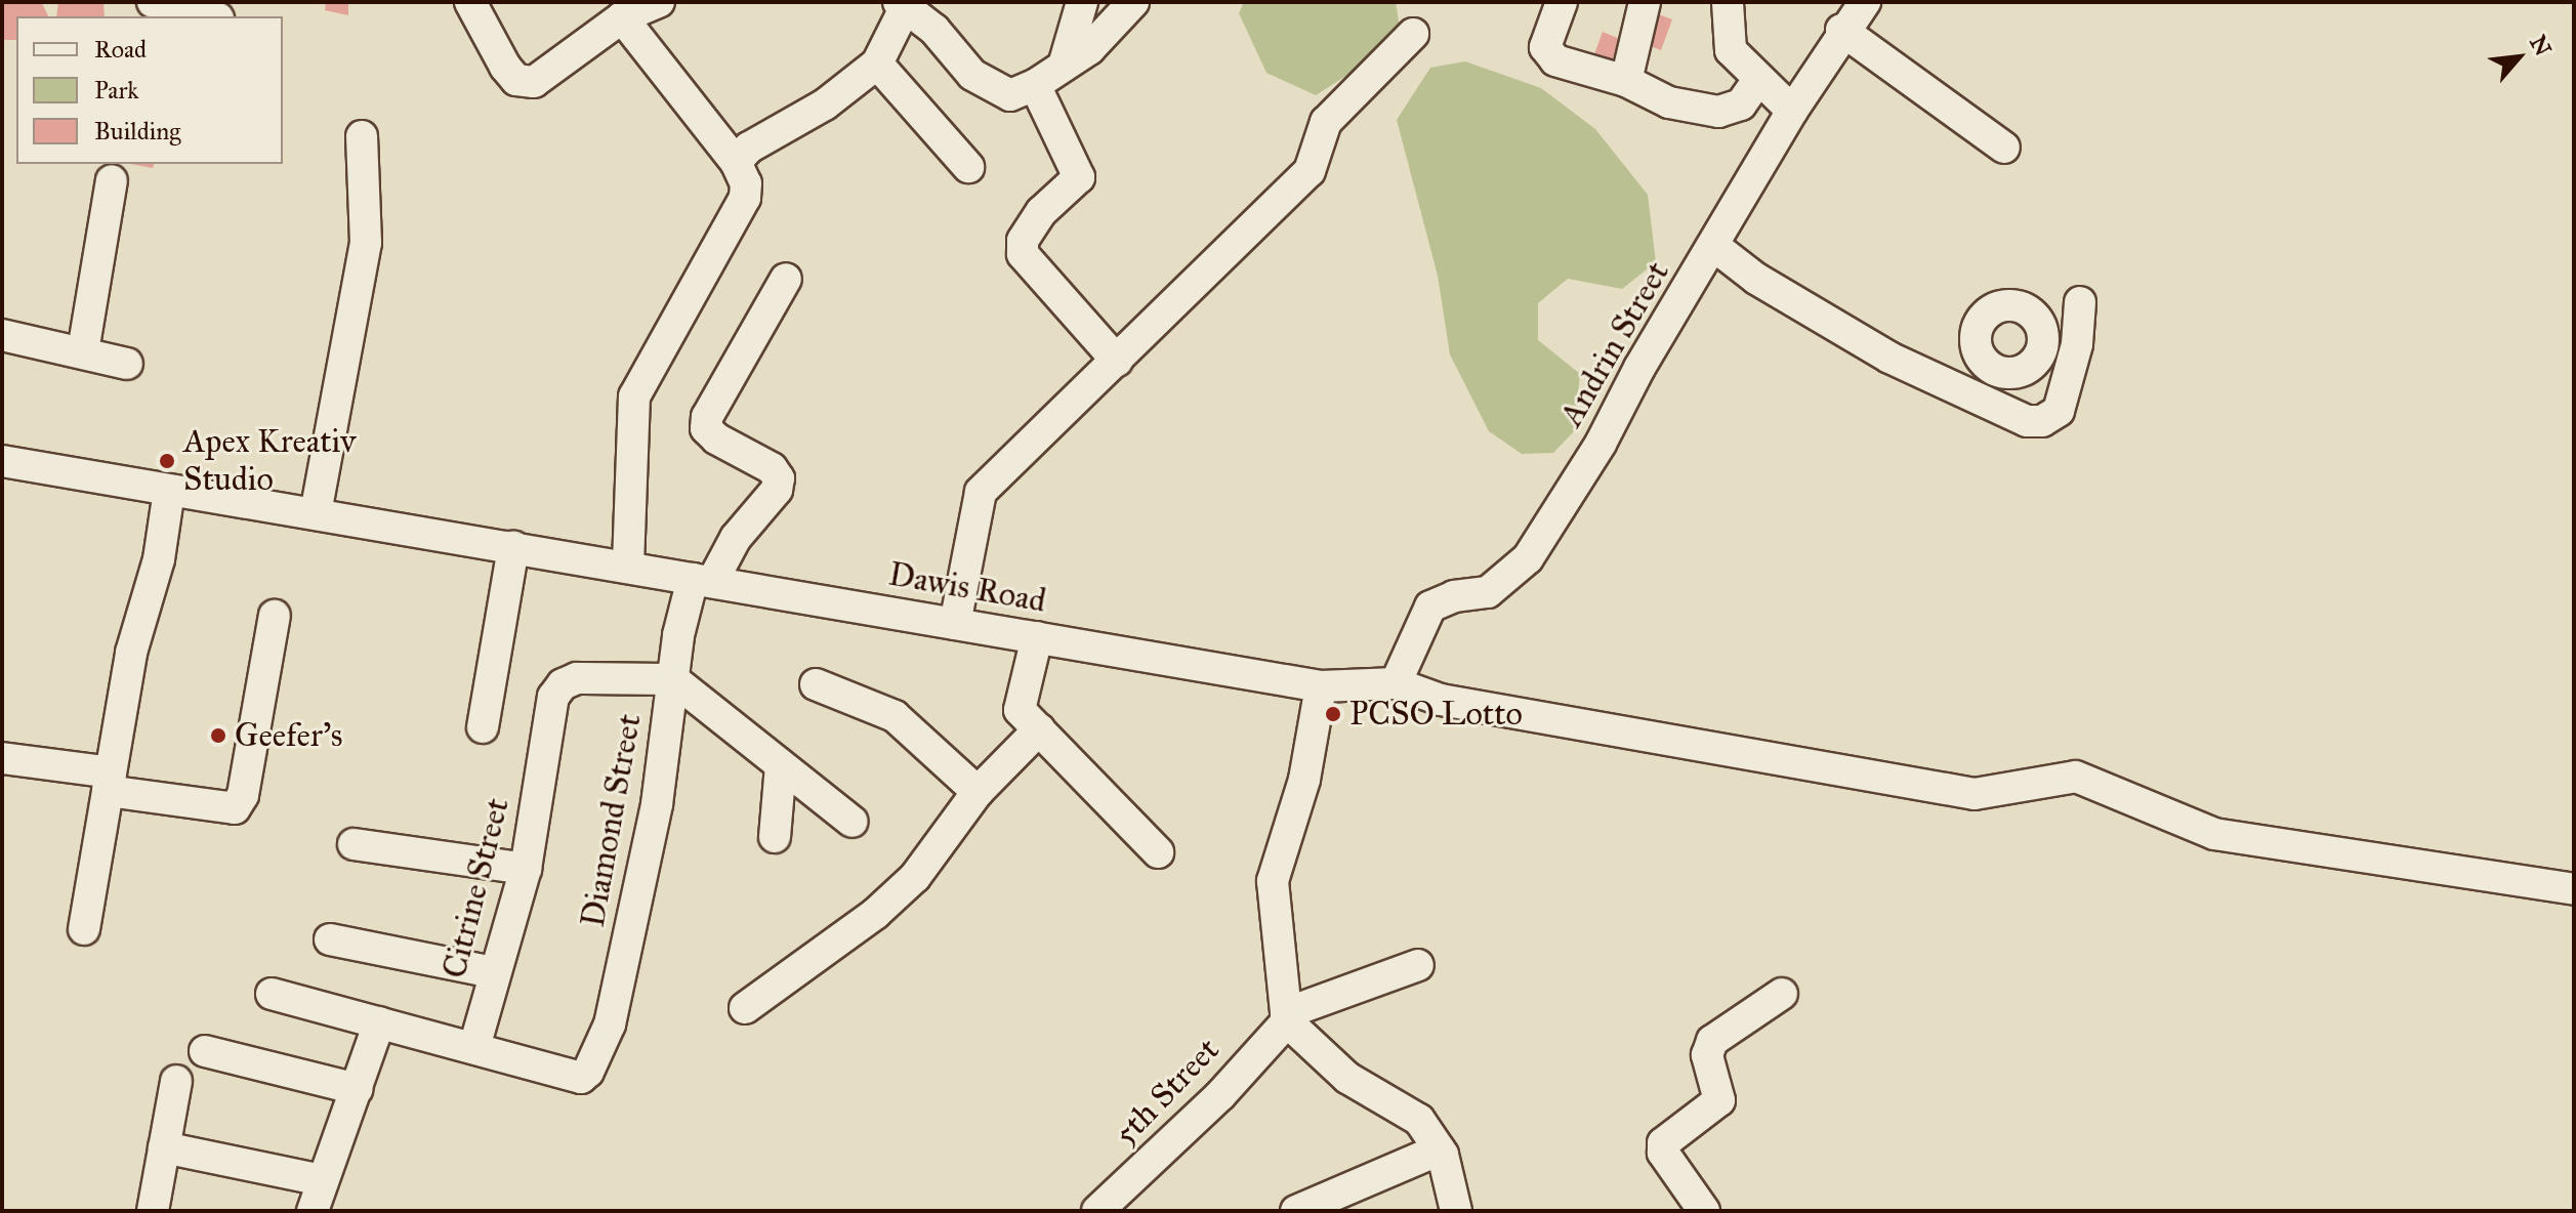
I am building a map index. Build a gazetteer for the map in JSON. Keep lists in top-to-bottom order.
{
  "streets": {
    "street": [
      "Andrin Street",
      "Dawis Road",
      "Diamond Street",
      "Citrine Street",
      "5th Street"
    ]
  },
  "crossings": [
    ["Andrin Street", "Dawis Road"],
    ["Dawis Road", "Diamond Street"],
    ["Diamond Street", "Citrine Street"]
  ],
  "places": ["Apex Kreativ Studio", "PCSO Lotto", "Geefer's"],
  "legend": ["Road", "Park", "Building"],
  "north": "top right"
}
